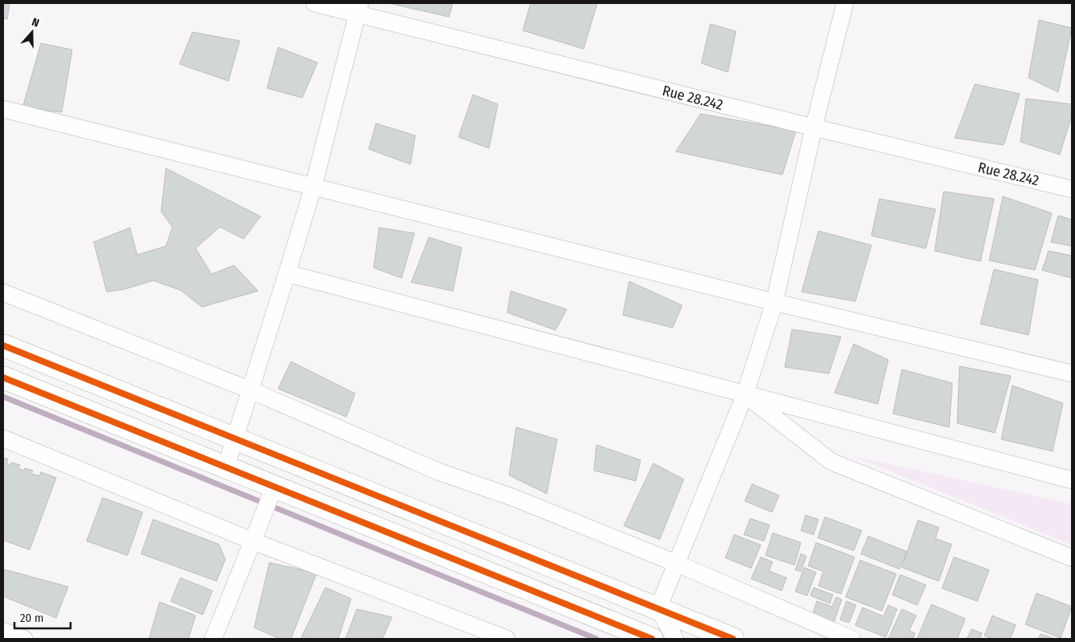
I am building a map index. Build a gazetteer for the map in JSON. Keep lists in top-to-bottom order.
{
  "streets": {
    "street": ["Rue 28.242"]
  },
  "scale_bar": "20 m",
  "north": "top"
}
